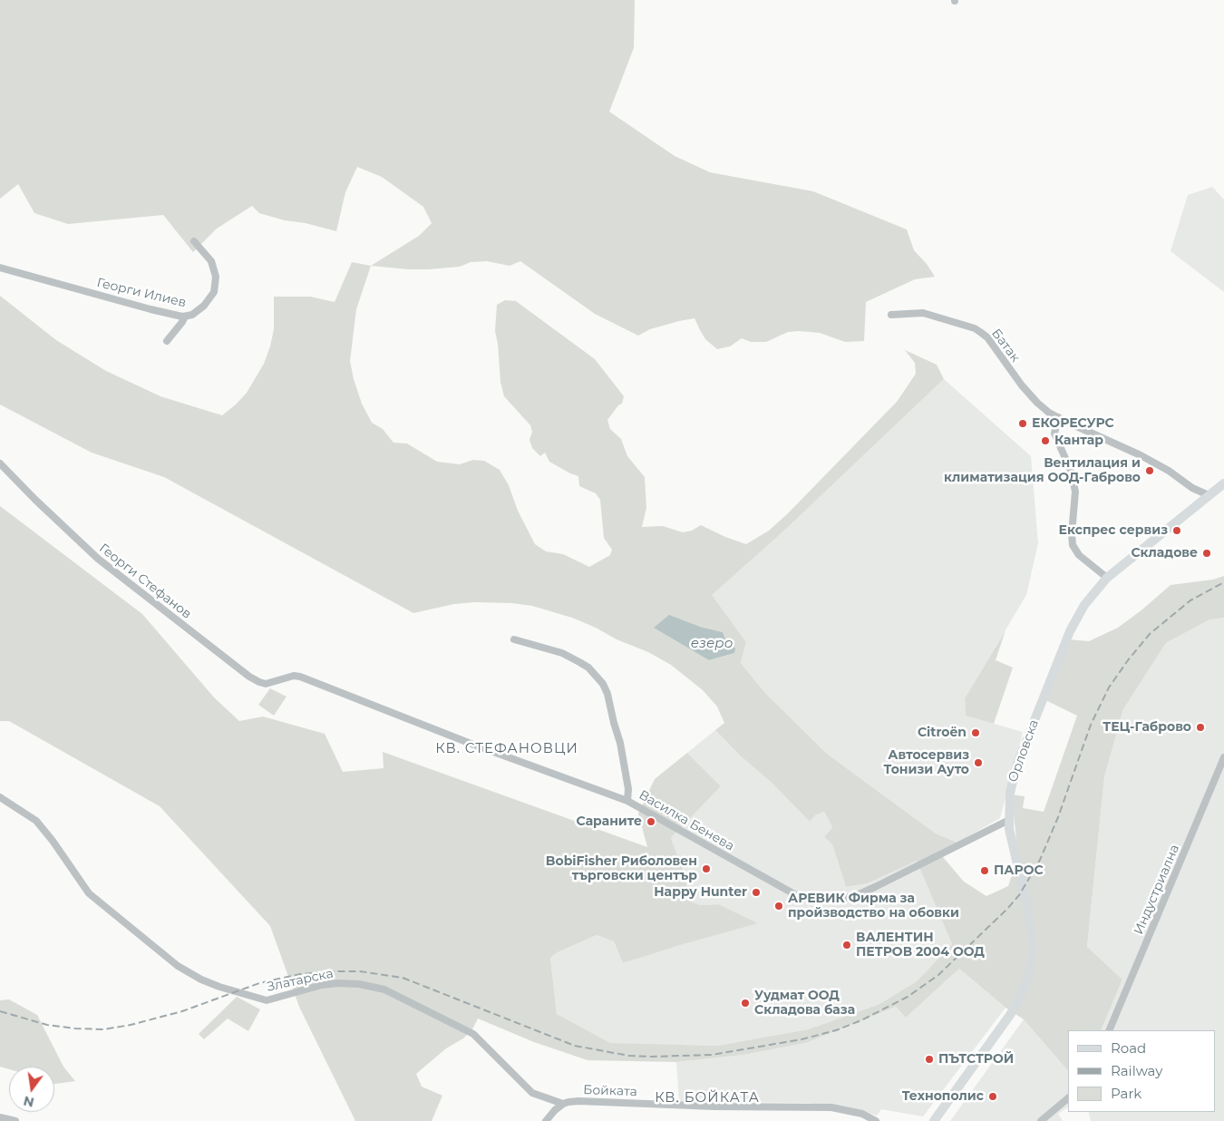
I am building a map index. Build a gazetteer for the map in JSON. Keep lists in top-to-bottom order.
{
  "streets": {
    "main road": ["Орловска"],
    "street": [
      "Георги Илиев",
      "Батак",
      "Георги Стефанов",
      "Василка Бенева",
      "Индустриална",
      "Златарска",
      "Бойката"
    ]
  },
  "crossings": [
    ["Батак", "Орловска"],
    ["Георги Стефанов", "Василка Бенева"],
    ["Орловска", "Василка Бенева"],
    ["Златарска", "Бойката"]
  ],
  "districts": ["КВ. СТЕФАНОВЦИ", "КВ. БОЙКАТА"],
  "water": ["езеро"],
  "places": [
    "ЕКОРЕСУРС",
    "Кантар",
    "Вентилация и климатизация ООД-Габрово",
    "Експрес сервиз",
    "Складове",
    "ТЕЦ-Габрово",
    "Citroën",
    "Автосервиз Тонизи Ауто",
    "Сараните",
    "BobiFisher Риболовен търговски център",
    "ПАРОС",
    "Happy Hunter",
    "АРЕВИК Фирма за пройзводство на обовки",
    "ВАЛЕНТИН ПЕТРОВ 2004 ООД",
    "Уудмат ООД Складова база",
    "ПЪТСТРОЙ",
    "Технополис"
  ],
  "legend": ["Road", "Railway", "Park"],
  "north": "bottom"
}
